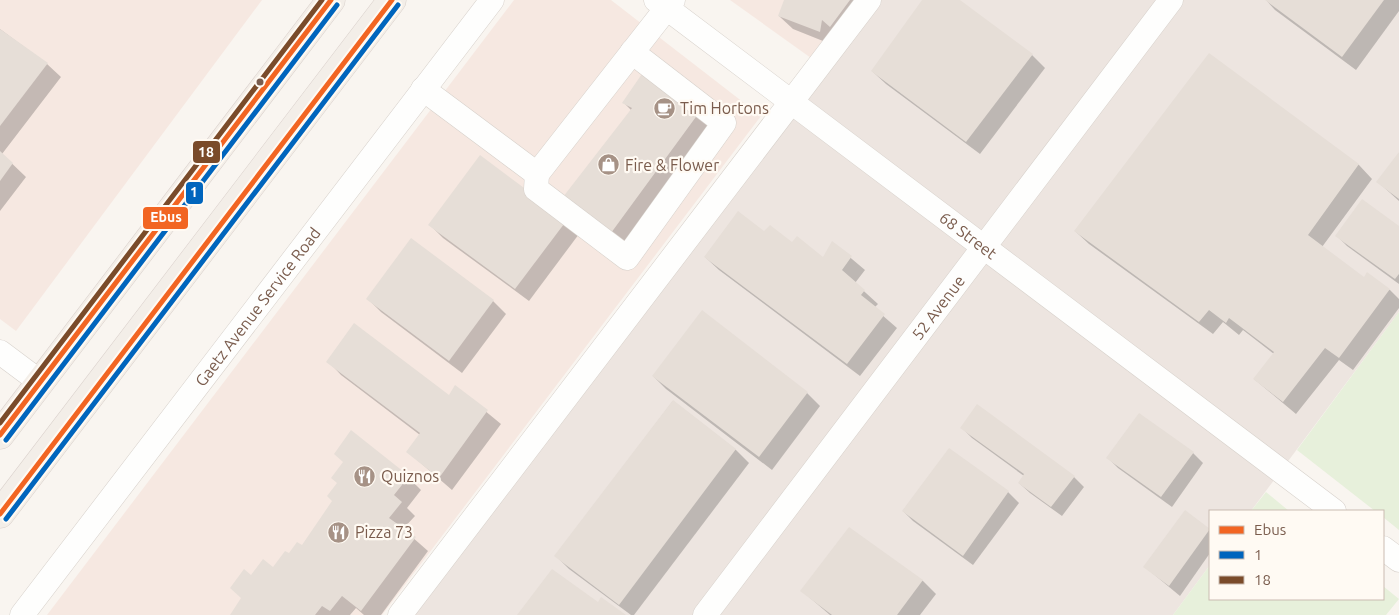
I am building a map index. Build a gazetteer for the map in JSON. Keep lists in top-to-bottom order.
{
  "streets": {
    "street": ["68 Street", "Gaetz Avenue Service Road", "52 Avenue"]
  },
  "crossings": [
    ["68 Street", "52 Avenue"]
  ],
  "places": {
    "cafe": ["Tim Hortons"],
    "shop": ["Fire & Flower"],
    "restaurant": ["Quiznos", "Pizza 73"]
  },
  "lines": ["transit line Ebus", "transit line 18", "transit line 1"],
  "legend": ["Ebus", "1", "18"]
}
